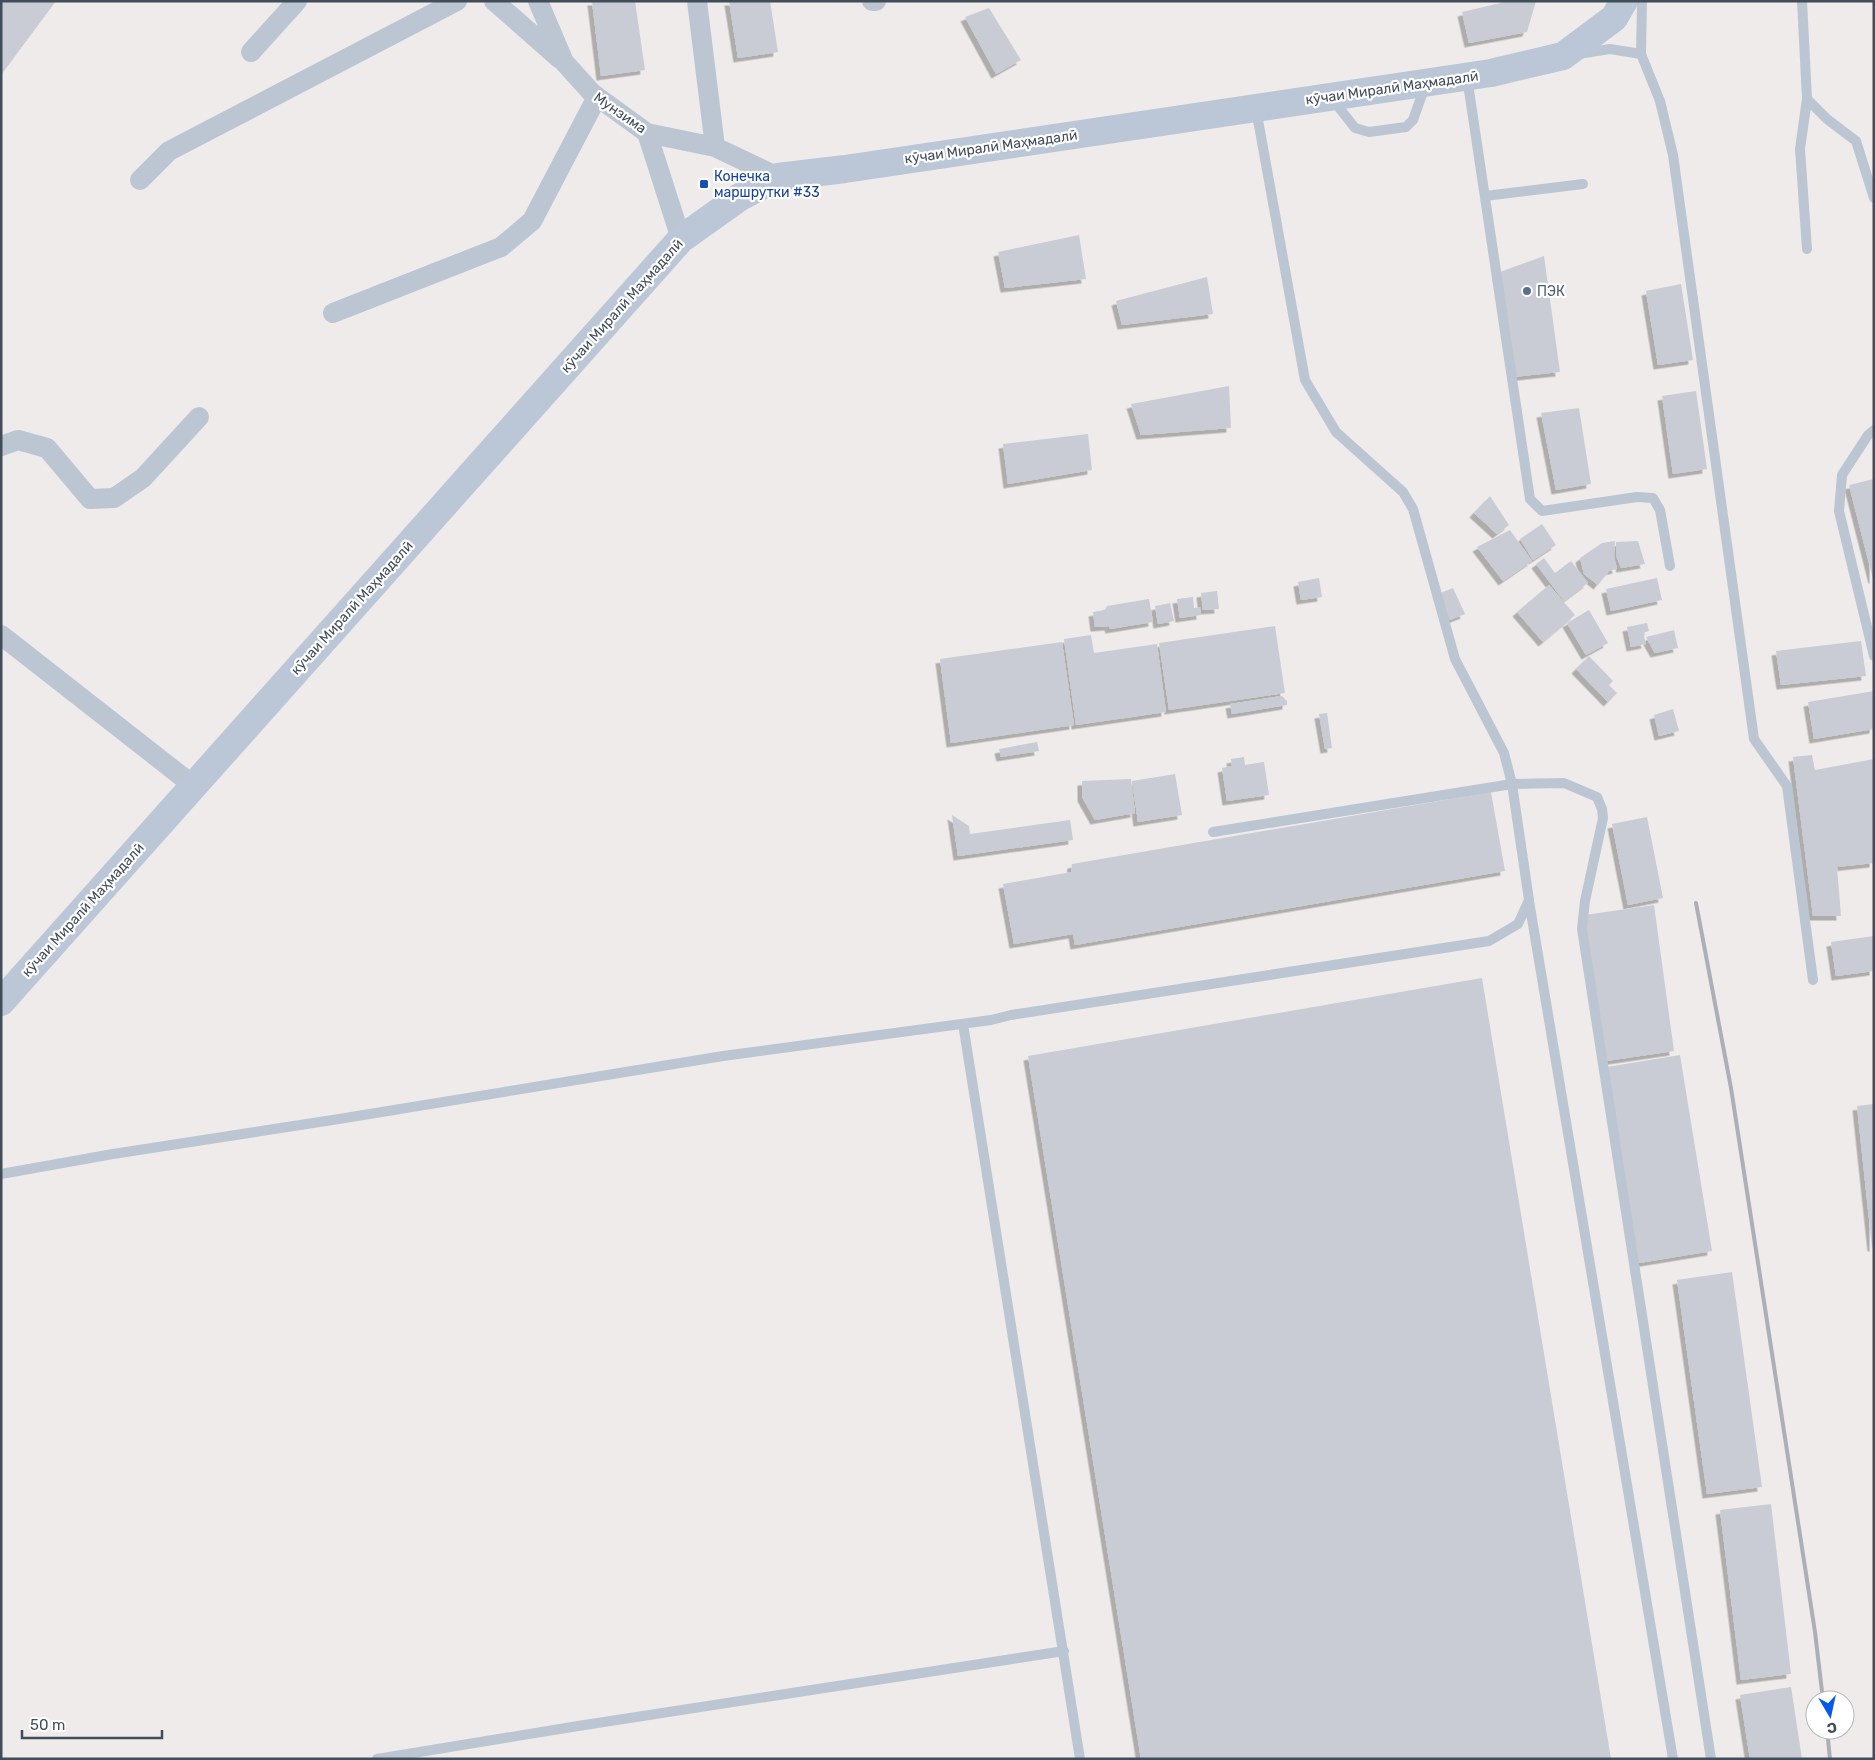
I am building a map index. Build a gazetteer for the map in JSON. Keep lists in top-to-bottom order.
{
  "streets": {
    "street": ["кӯчаи Миралӣ Маҳмадалӣ", "Мунзима"]
  },
  "crossings": [
    ["кӯчаи Миралӣ Маҳмадалӣ", "Мунзима"]
  ],
  "places": {
    "transit": ["Конечка маршрутки #33"],
    "other": ["ПЭК"]
  },
  "scale_bar": "50 m",
  "north": "bottom"
}
